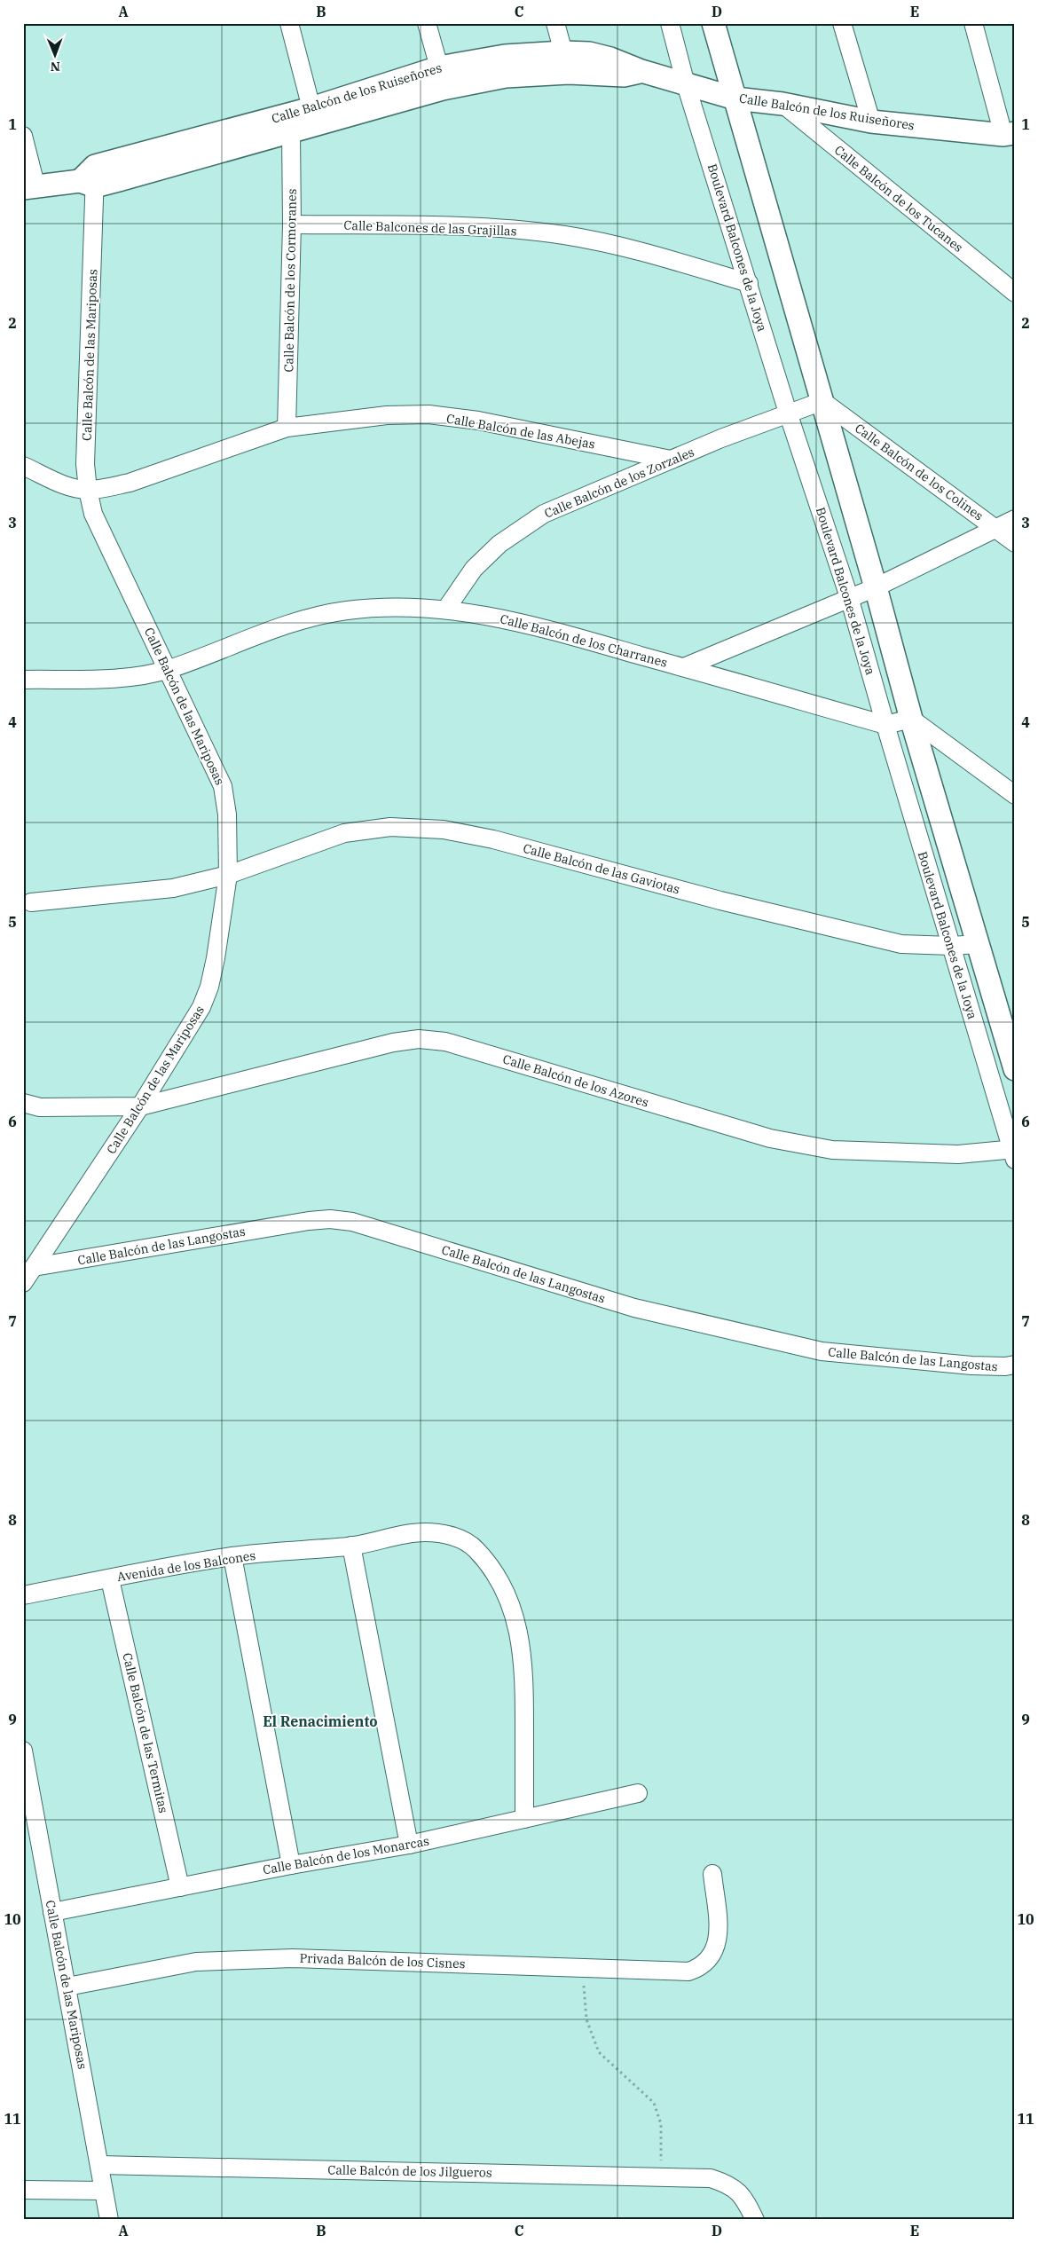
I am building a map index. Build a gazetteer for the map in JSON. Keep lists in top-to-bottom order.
{
  "streets": {
    "street": [
      "Calle Balcón de los Ruiseñores",
      "Calle Balcón de los Tucanes",
      "Calle Balcones de las Grajillas",
      "Boulevard Balcones de la Joya",
      "Calle Balcón de los Cormoranes",
      "Calle Balcón de las Mariposas",
      "Calle Balcón de las Abejas",
      "Calle Balcón de los Colines",
      "Calle Balcón de los Zorzales",
      "Calle Balcón de los Charranes",
      "Calle Balcón de las Gaviotas",
      "Calle Balcón de los Azores",
      "Calle Balcón de las Langostas",
      "Avenida de los Balcones",
      "Calle Balcón de las Termitas",
      "Calle Balcón de los Monarcas",
      "Privada Balcón de los Cisnes",
      "Calle Balcón de los Jilgueros"
    ]
  },
  "crossings": [
    ["Calle Balcón de los Ruiseñores", "Calle Balcón de los Tucanes"],
    ["Calle Balcón de los Ruiseñores", "Boulevard Balcones de la Joya"],
    ["Calle Balcón de los Ruiseñores", "Calle Balcón de los Cormoranes"],
    ["Calle Balcón de los Ruiseñores", "Calle Balcón de las Mariposas"],
    ["Calle Balcones de las Grajillas", "Boulevard Balcones de la Joya"],
    ["Calle Balcones de las Grajillas", "Calle Balcón de los Cormoranes"],
    ["Boulevard Balcones de la Joya", "Calle Balcón de los Zorzales"],
    ["Boulevard Balcones de la Joya", "Calle Balcón de los Charranes"],
    ["Boulevard Balcones de la Joya", "Calle Balcón de las Gaviotas"],
    ["Boulevard Balcones de la Joya", "Calle Balcón de los Azores"],
    ["Calle Balcón de los Cormoranes", "Calle Balcón de las Abejas"],
    ["Calle Balcón de las Mariposas", "Calle Balcón de las Abejas"],
    ["Calle Balcón de las Mariposas", "Calle Balcón de los Charranes"],
    ["Calle Balcón de las Mariposas", "Calle Balcón de las Gaviotas"],
    ["Calle Balcón de las Mariposas", "Calle Balcón de los Azores"],
    ["Calle Balcón de las Mariposas", "Calle Balcón de las Langostas"],
    ["Calle Balcón de las Mariposas", "Calle Balcón de los Monarcas"],
    ["Calle Balcón de las Mariposas", "Privada Balcón de los Cisnes"],
    ["Calle Balcón de las Mariposas", "Calle Balcón de los Jilgueros"],
    ["Calle Balcón de las Abejas", "Calle Balcón de los Zorzales"],
    ["Calle Balcón de los Colines", "Calle Balcón de los Zorzales"],
    ["Calle Balcón de los Zorzales", "Calle Balcón de los Charranes"],
    ["Avenida de los Balcones", "Calle Balcón de las Termitas"],
    ["Avenida de los Balcones", "Calle Balcón de los Monarcas"],
    ["Calle Balcón de las Termitas", "Calle Balcón de los Monarcas"]
  ],
  "districts": ["El Renacimiento"],
  "north": "bottom",
  "grid": {
    "columns": [
      "A",
      "B",
      "C",
      "D",
      "E"
    ],
    "rows": [
      "1",
      "2",
      "3",
      "4",
      "5",
      "6",
      "7",
      "8",
      "9",
      "10",
      "11"
    ]
  }
}
